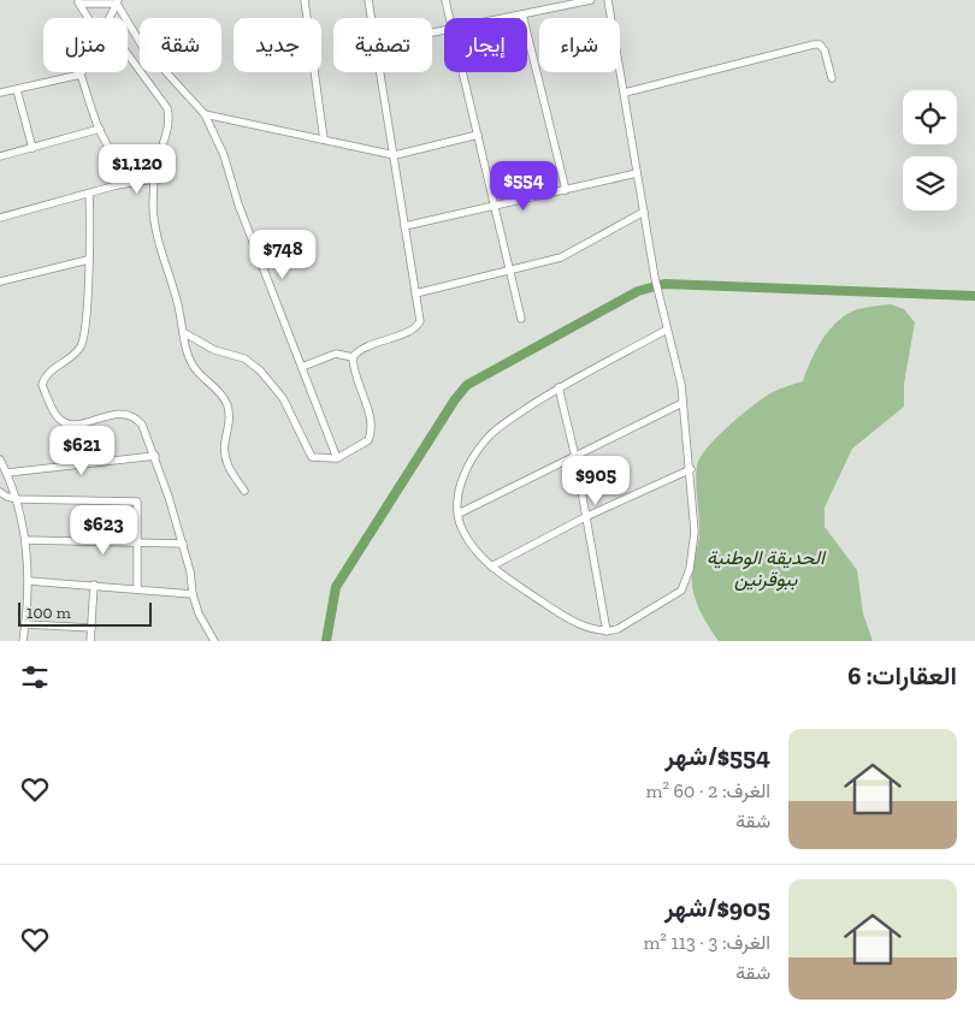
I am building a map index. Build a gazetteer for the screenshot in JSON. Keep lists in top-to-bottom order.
{
  "parks": ["الحديقة الوطنية ببوقرنين"],
  "scale_bar": "100 m",
  "page": {
    "chip": [
      "شراء",
      "إيجار",
      "تصفية",
      "جديد",
      "شقة",
      "منزل"
    ],
    "price": [
      "$1,120",
      "$554",
      "$748",
      "$621",
      "$905",
      "$623"
    ],
    "scale": "100 m",
    "heading": "العقارات: 6",
    "list": [
      {
        "name": "$554/شهر",
        "note": "الغرف: 2 · 60 m² · شقة"
      },
      {
        "name": "$905/شهر",
        "note": "الغرف: 3 · 113 m² · شقة"
      }
    ]
  }
}
